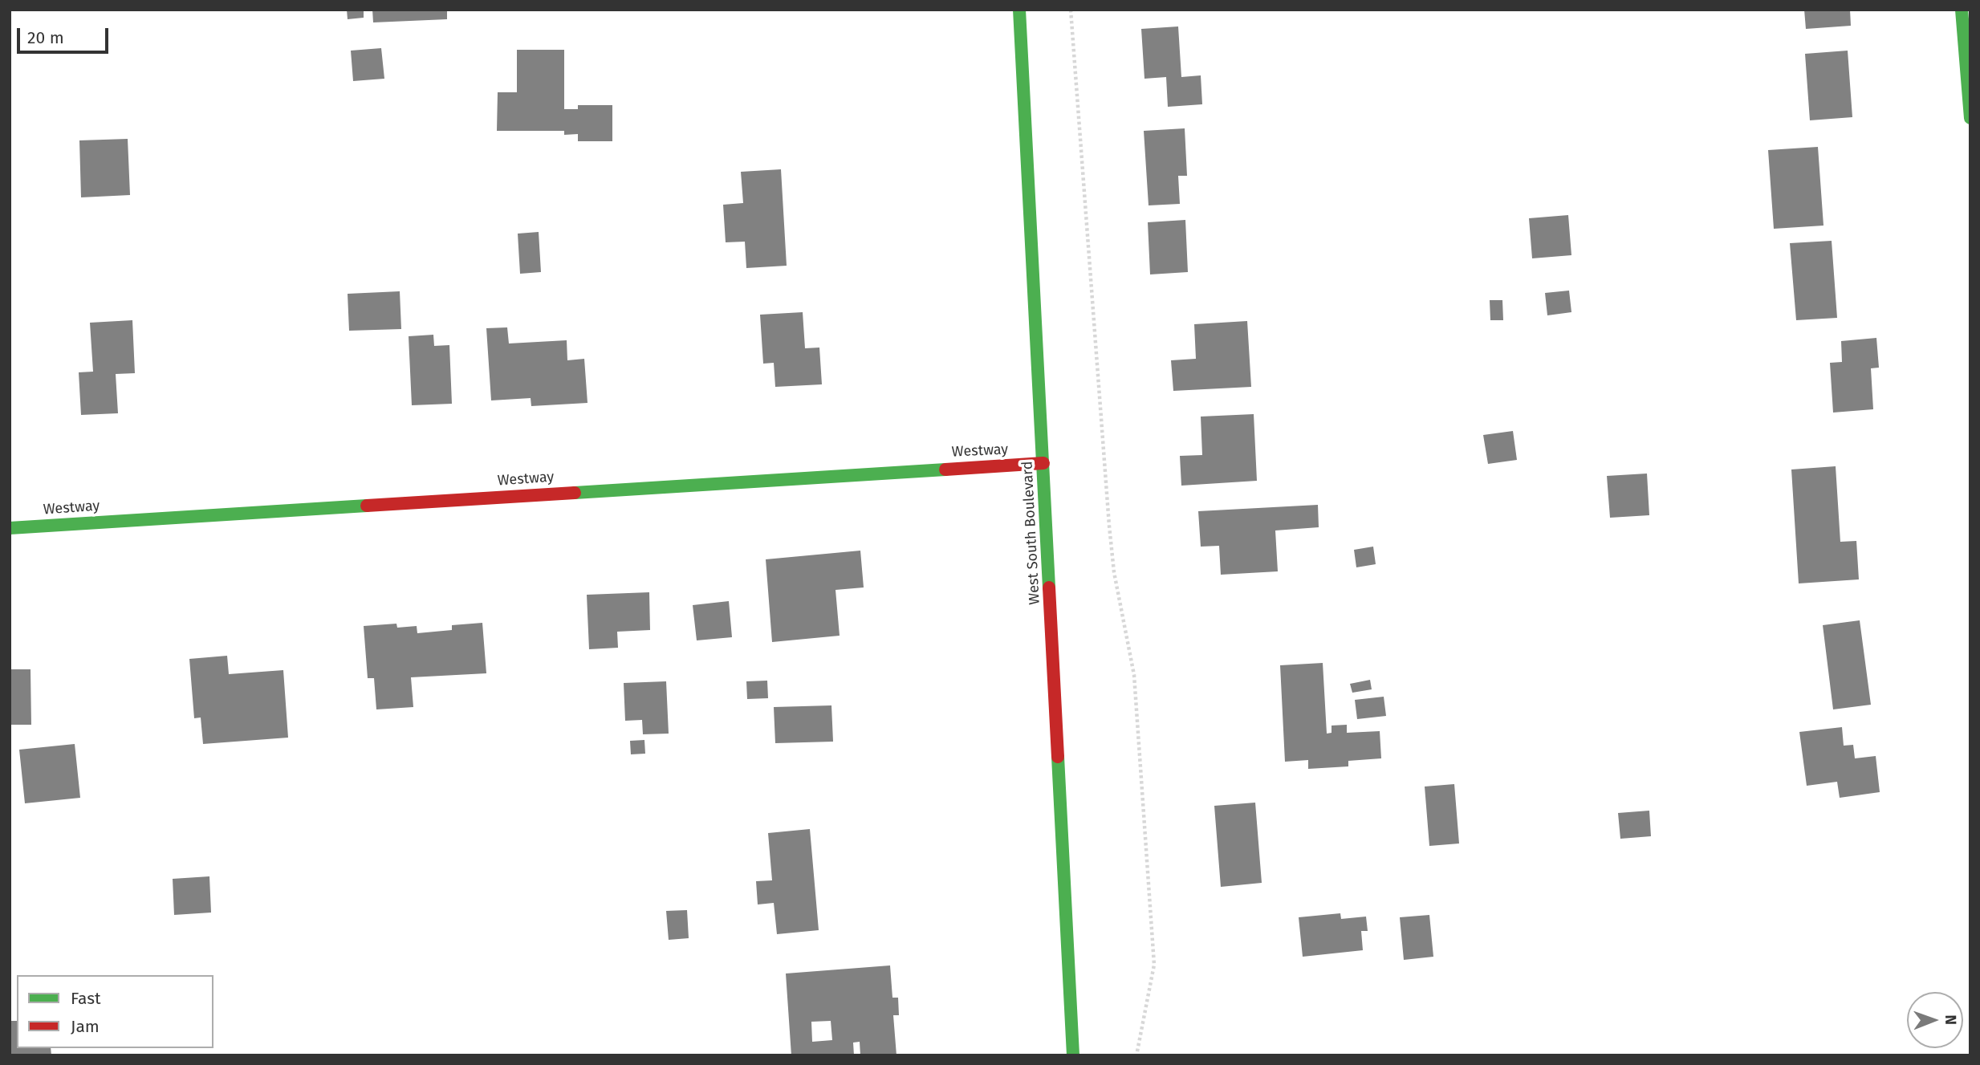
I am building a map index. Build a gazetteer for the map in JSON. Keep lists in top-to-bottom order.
{
  "streets": {
    "street": ["Westway", "West South Boulevard"]
  },
  "crossings": [
    ["Westway", "West South Boulevard"]
  ],
  "legend": ["Fast", "Jam"],
  "scale_bar": "20 m",
  "north": "right"
}
